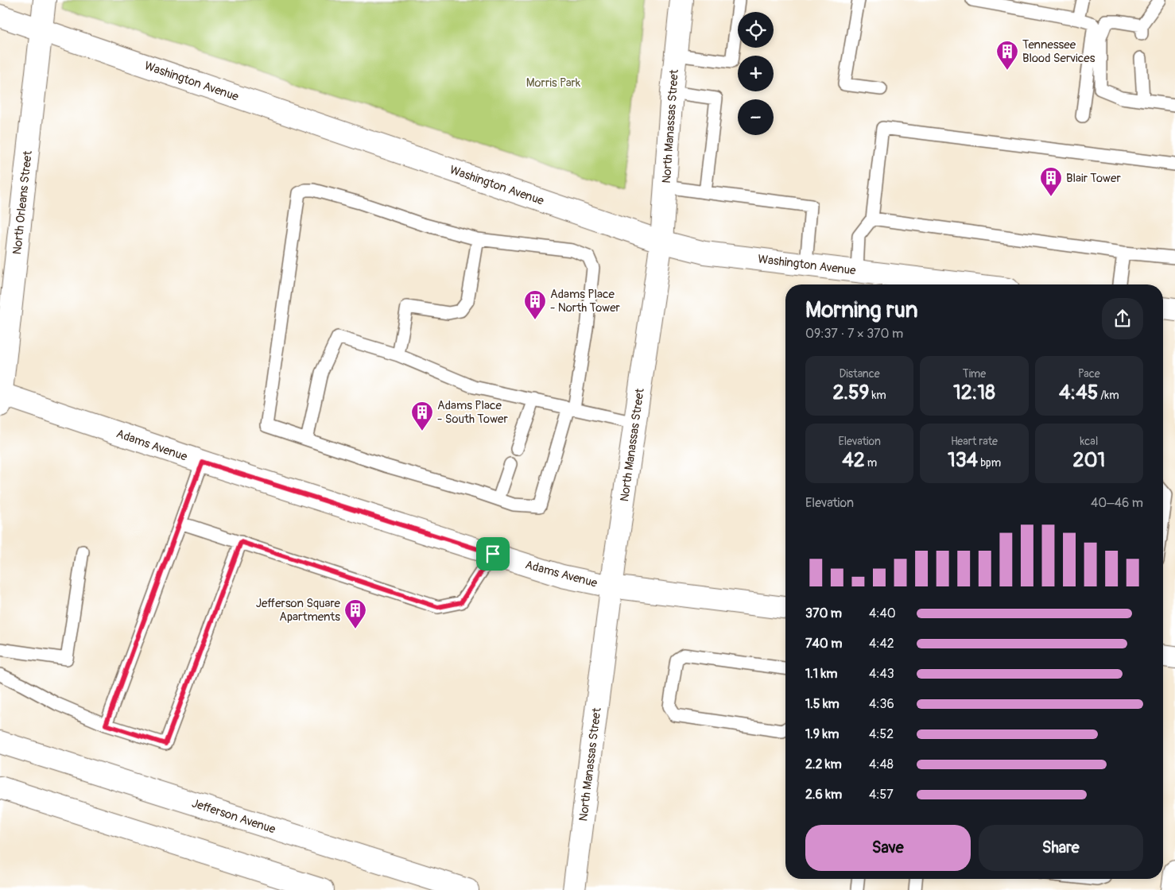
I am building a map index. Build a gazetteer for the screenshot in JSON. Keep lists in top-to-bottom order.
{
  "streets": {
    "street": [
      "Washington Avenue",
      "North Manassas Street",
      "North Orleans Street",
      "Adams Avenue",
      "Jefferson Avenue"
    ]
  },
  "crossings": [
    ["Washington Avenue", "North Manassas Street"],
    ["Washington Avenue", "North Orleans Street"],
    ["North Manassas Street", "Adams Avenue"],
    ["North Orleans Street", "Adams Avenue"]
  ],
  "parks": ["Morris Park"],
  "places": {
    "building": [
      "Tennessee Blood Services",
      "Blair Tower",
      "Adams Place - North Tower",
      "Adams Place - South Tower",
      "Jefferson Square Apartments"
    ]
  },
  "page": {
    "map_buttons": ["+", "−"],
    "heading": ["Morning run", "09:37 · 7 × 370 m"],
    "stats": [
      ["Distance", "2.59 km"],
      ["Time", "12:18"],
      ["Pace", "4:45 /km"],
      ["Elevation", "42 m"],
      ["Heart rate", "134 bpm"],
      ["kcal", "201"]
    ],
    "chart": ["Elevation", "40–46 m"],
    "list": [
      {
        "name": "370 m",
        "note": "4:40"
      },
      {
        "name": "740 m",
        "note": "4:42"
      },
      {
        "name": "1.1 km",
        "note": "4:43"
      },
      {
        "name": "1.5 km",
        "note": "4:36"
      },
      {
        "name": "1.9 km",
        "note": "4:52"
      },
      {
        "name": "2.2 km",
        "note": "4:48"
      },
      {
        "name": "2.6 km",
        "note": "4:57"
      }
    ],
    "buttons": ["Save", "Share"]
  }
}
